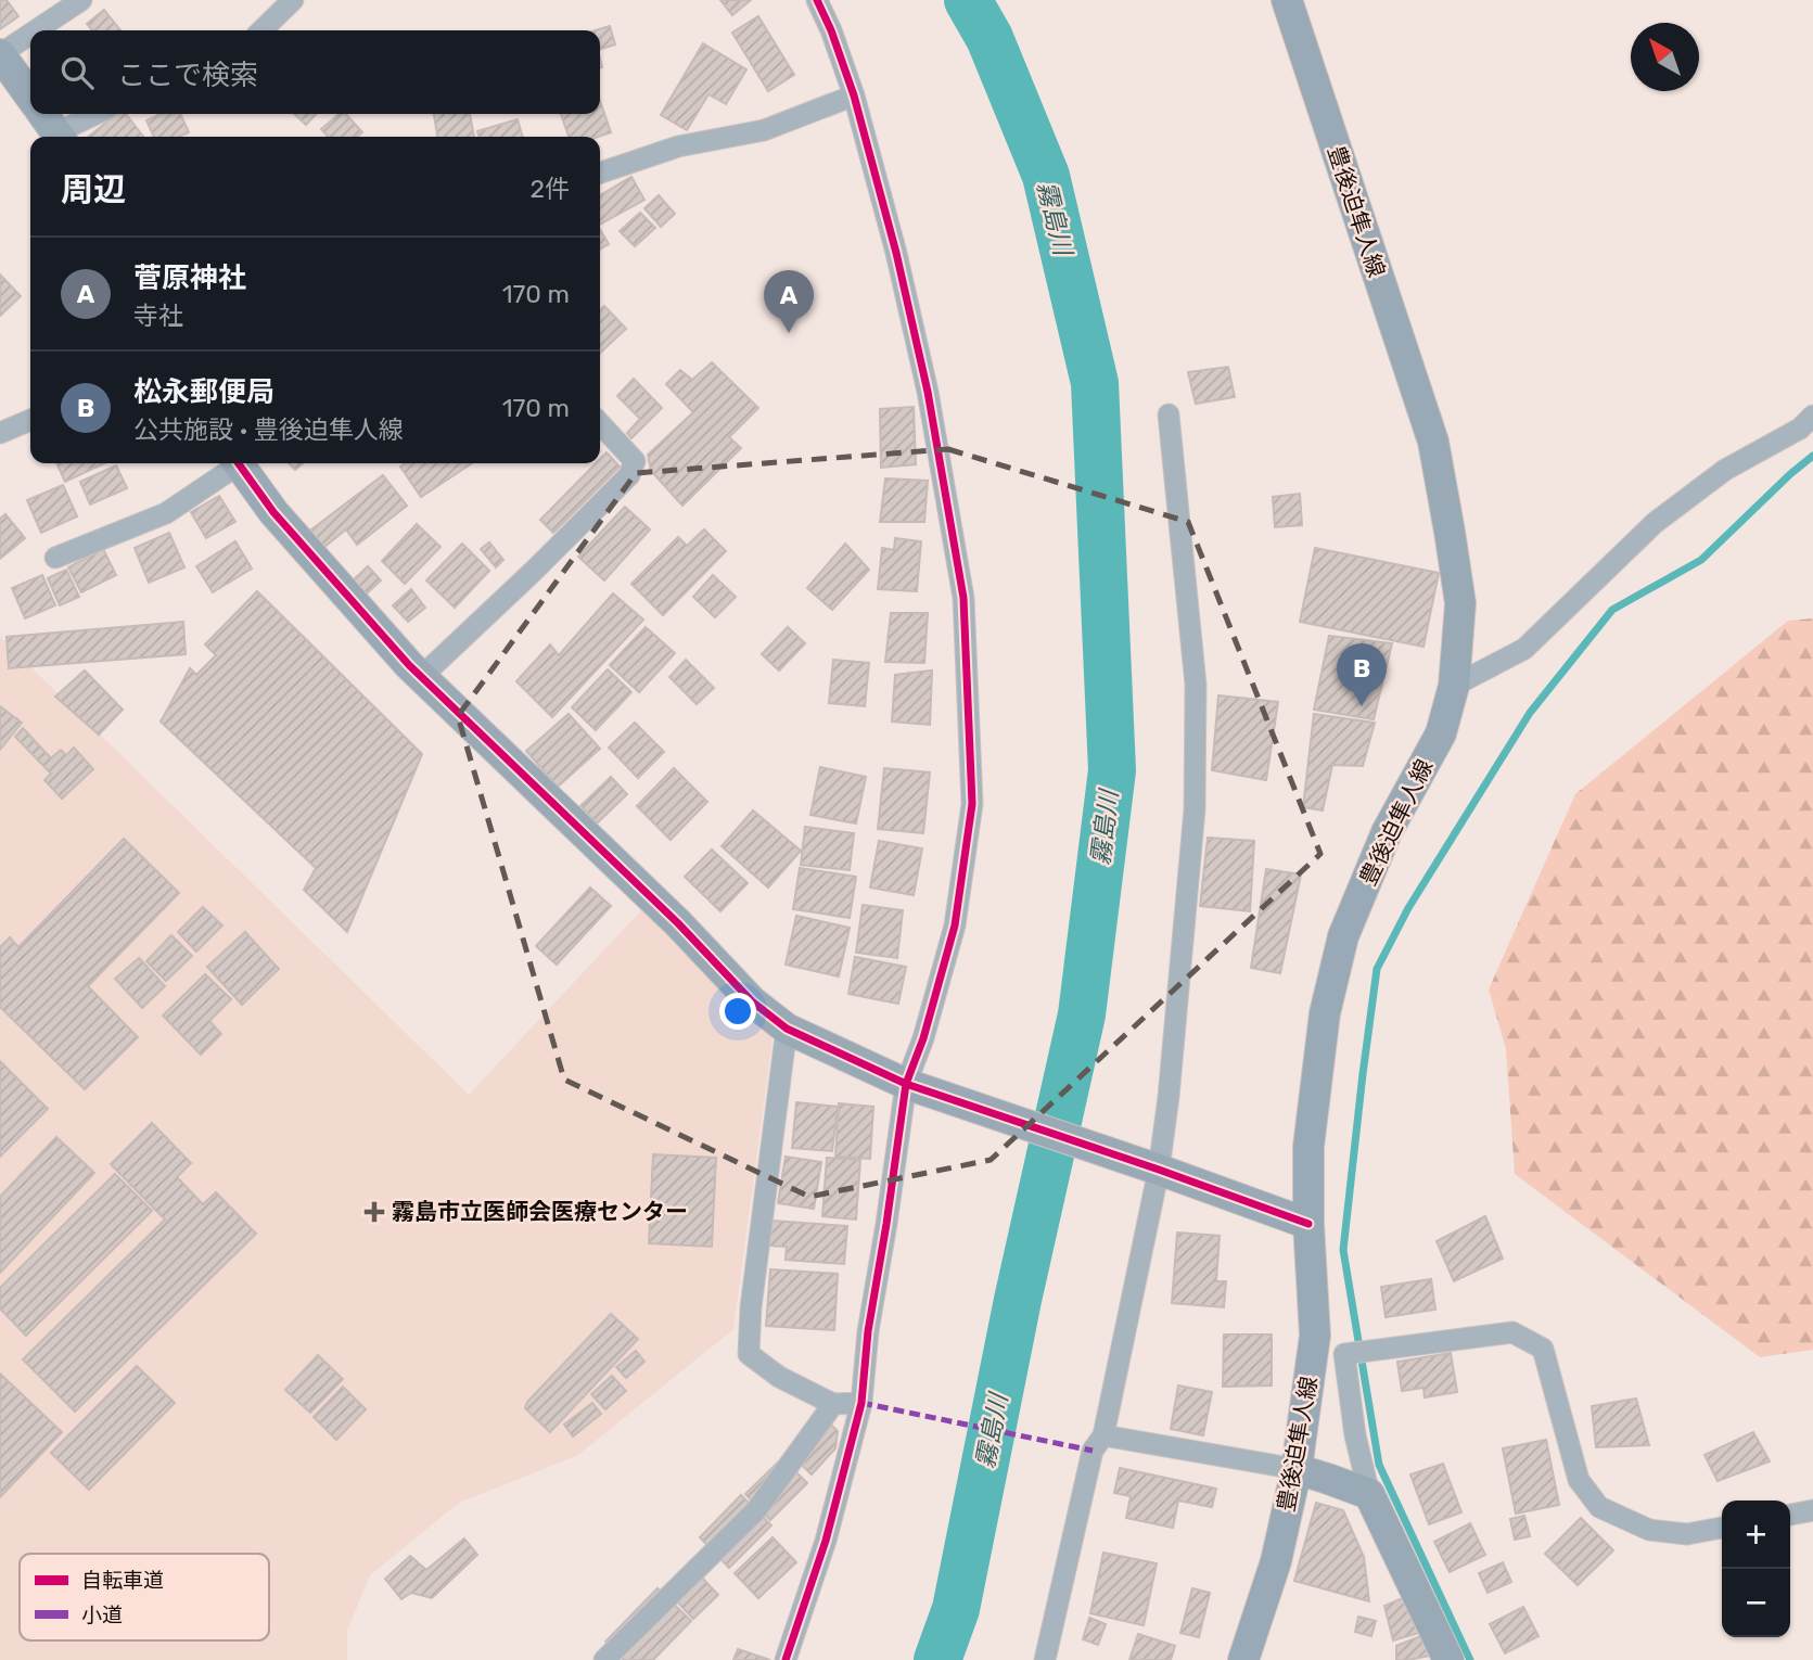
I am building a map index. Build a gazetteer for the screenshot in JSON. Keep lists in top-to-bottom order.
{
  "streets": {
    "street": ["豊後迫隼人線"]
  },
  "water": ["霧島川"],
  "places": {
    "health": ["霧島市立医師会医療センター"]
  },
  "legend": ["自転車道", "小道"],
  "north": "top left",
  "page": {
    "search": "ここで検索",
    "heading": ["周辺", "2件"],
    "list": [
      {
        "mark": "A",
        "name": "菅原神社",
        "note": "寺社",
        "value": "170 m"
      },
      {
        "mark": "B",
        "name": "松永郵便局",
        "note": "公共施設 · 豊後迫隼人線",
        "value": "170 m"
      }
    ],
    "pins": ["A", "B"],
    "map_buttons": ["+", "−"]
  }
}
